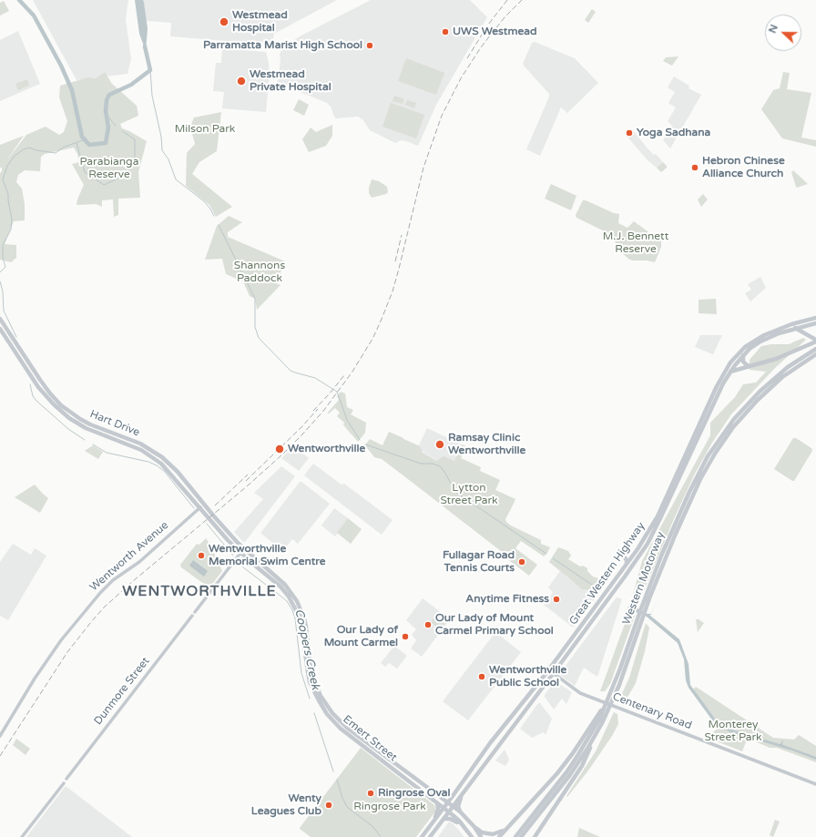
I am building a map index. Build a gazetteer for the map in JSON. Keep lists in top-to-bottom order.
{
  "streets": {
    "highway": [
      "Hart Drive",
      "Great Western Highway",
      "Western Motorway",
      "Emert Street"
    ],
    "main road": ["Wentworth Avenue", "Dunmore Street", "Centenary Road"]
  },
  "crossings": [
    ["Hart Drive", "Wentworth Avenue"],
    ["Hart Drive", "Dunmore Street"],
    ["Hart Drive", "Emert Street"],
    ["Great Western Highway", "Centenary Road"],
    ["Great Western Highway", "Emert Street"],
    ["Dunmore Street", "Emert Street"]
  ],
  "districts": ["WENTWORTHVILLE"],
  "water": ["Coopers Creek"],
  "parks": [
    "Milson Park",
    "Parabianga Reserve",
    "M.J. Bennett Reserve",
    "Shannons Paddock",
    "Lytton Street Park",
    "Monterey Street Park",
    "Ringrose Park"
  ],
  "places": [
    "Westmead Hospital",
    "UWS Westmead",
    "Parramatta Marist High School",
    "Westmead Private Hospital",
    "Yoga Sadhana",
    "Hebron Chinese Alliance Church",
    "Ramsay Clinic Wentworthville",
    "Wentworthville",
    "Wentworthville Memorial Swim Centre",
    "Fullagar Road Tennis Courts",
    "Anytime Fitness",
    "Our Lady of Mount Carmel Primary School",
    "Our Lady of Mount Carmel",
    "Wentworthville Public School",
    "Ringrose Oval",
    "Wenty Leagues Club"
  ],
  "north": "left"
}
